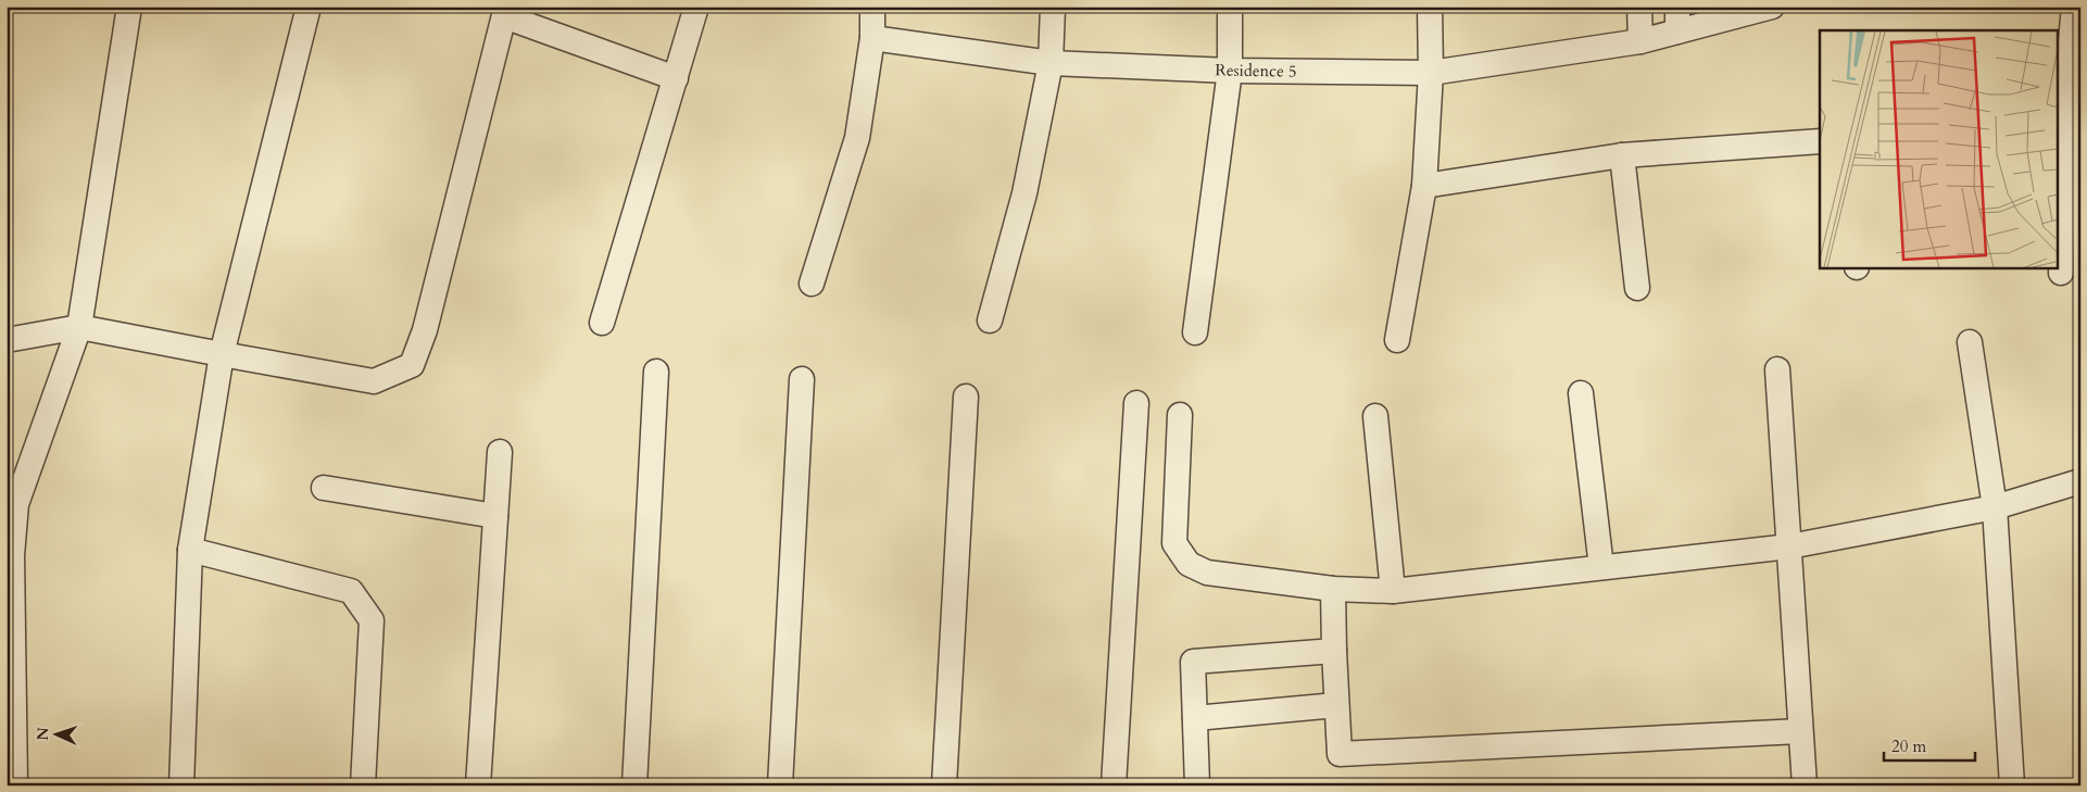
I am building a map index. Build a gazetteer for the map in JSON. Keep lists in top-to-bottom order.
{
  "streets": {
    "street": ["Residence 5"]
  },
  "scale_bar": "20 m",
  "north": "left"
}
